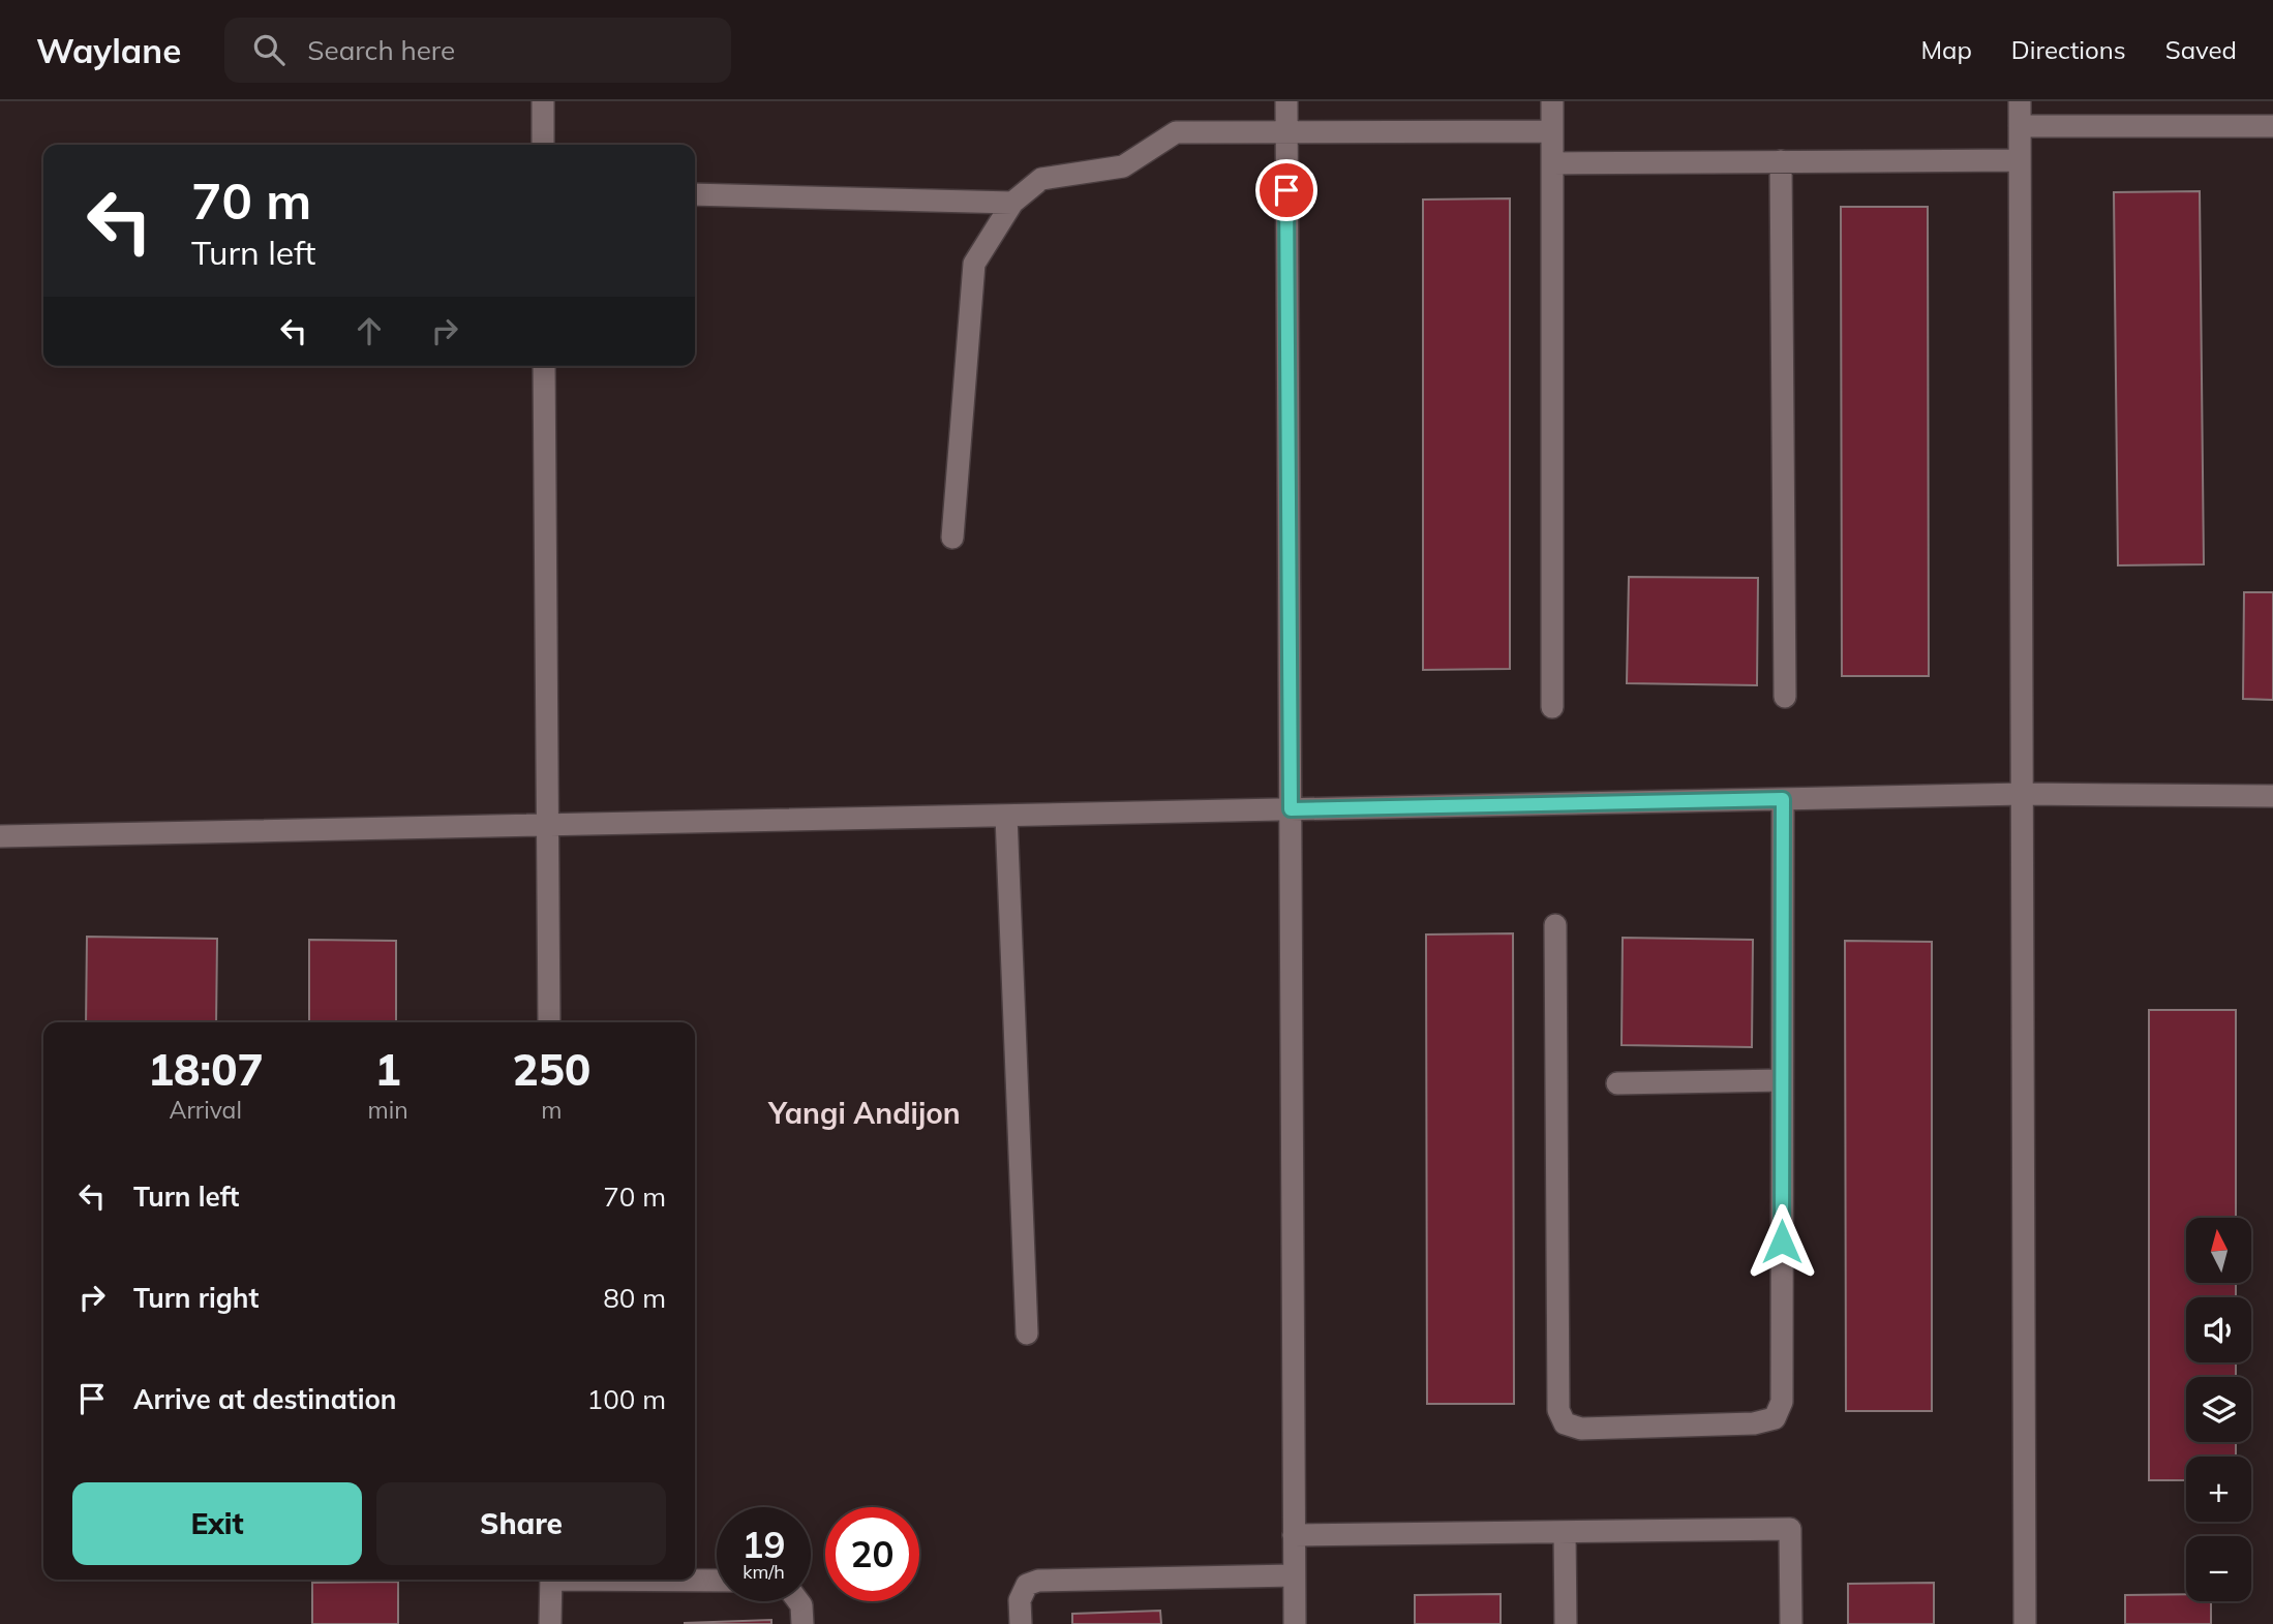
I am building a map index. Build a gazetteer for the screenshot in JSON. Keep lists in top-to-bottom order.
{
  "districts": ["Yangi Andijon"],
  "north": "top",
  "page": {
    "header": "Waylane",
    "search": "Search here",
    "nav": ["Map", "Directions", "Saved"],
    "turn": ["70 m", "Turn left"],
    "eta": [
      "18:07",
      "Arrival",
      "1",
      "min",
      "250",
      "m"
    ],
    "list": [
      {
        "name": "Turn left",
        "value": "70 m"
      },
      {
        "name": "Turn right",
        "value": "80 m"
      },
      {
        "name": "Arrive at destination",
        "value": "100 m"
      }
    ],
    "map_buttons": ["+", "−"],
    "buttons": ["Exit", "Share"],
    "speed": "19 km/h",
    "limit": "20"
  }
}
